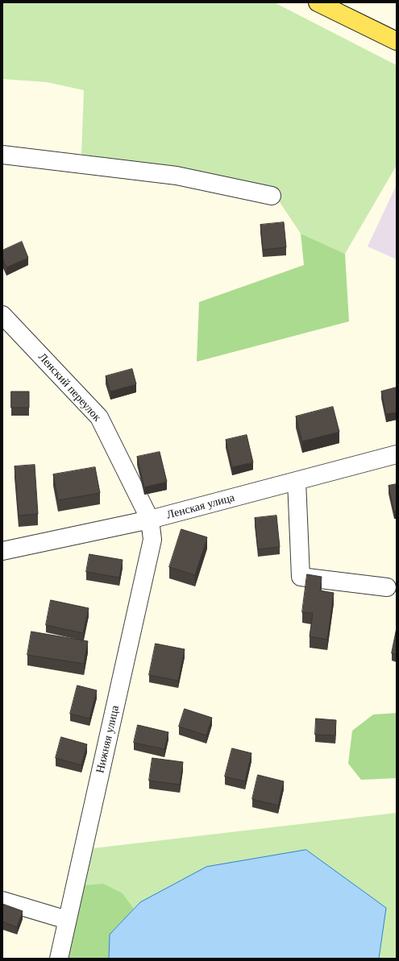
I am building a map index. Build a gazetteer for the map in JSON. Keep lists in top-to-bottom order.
{
  "streets": {
    "street": ["Ленский переулок", "Ленская улица", "Нижняя улица"]
  },
  "crossings": [
    ["Ленский переулок", "Ленская улица"],
    ["Ленский переулок", "Нижняя улица"],
    ["Ленская улица", "Нижняя улица"]
  ]
}
